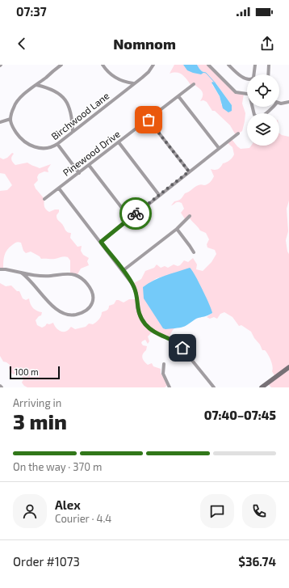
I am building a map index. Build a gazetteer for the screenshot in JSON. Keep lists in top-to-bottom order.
{
  "streets": {
    "street": ["Birchwood Lane", "Pinewood Drive"]
  },
  "scale_bar": "100 m",
  "page": {
    "status": "07:37",
    "header": "Nomnom",
    "scale": "100 m",
    "heading": ["3 min", "Arriving in", "07:40–07:45"],
    "panel": [
      "Alex",
      "Courier · 4.4",
      "Order #1073",
      "$36.74"
    ],
    "bar": "On the way · 370 m"
  }
}
